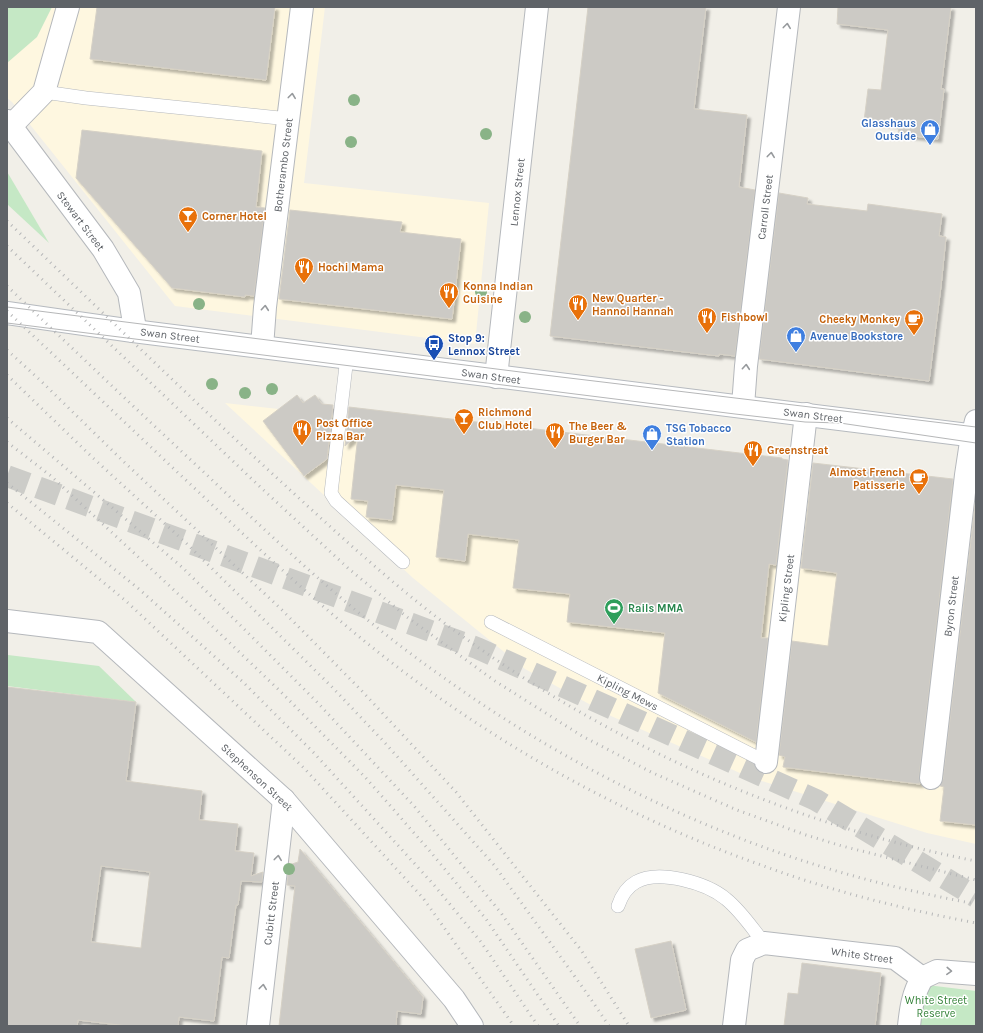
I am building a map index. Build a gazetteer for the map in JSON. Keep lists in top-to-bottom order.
{
  "streets": {
    "street": [
      "Botherambo Street",
      "Lennox Street",
      "Carroll Street",
      "Stewart Street",
      "Swan Street",
      "Kipling Street",
      "Byron Street",
      "Stephenson Street",
      "Cubitt Street",
      "White Street"
    ],
    "lane": ["Kipling Mews"]
  },
  "crossings": [
    ["Botherambo Street", "Swan Street"],
    ["Lennox Street", "Swan Street"],
    ["Carroll Street", "Swan Street"],
    ["Stewart Street", "Swan Street"],
    ["Swan Street", "Kipling Street"],
    ["Swan Street", "Byron Street"],
    ["Kipling Street", "Kipling Mews"],
    ["Stephenson Street", "Cubitt Street"]
  ],
  "one_way": ["Botherambo Street", "Carroll Street", "Cubitt Street"],
  "parks": ["White Street Reserve"],
  "places": {
    "shop": ["Glasshaus Outside", "Avenue Bookstore", "TSG Tobacco Station"],
    "bar": ["Corner Hotel", "Richmond Club Hotel"],
    "restaurant": [
      "Hochi Mama",
      "Konna Indian Cuisine",
      "New Quarter - Hannoi Hannah",
      "Fishbowl",
      "Post Office Pizza Bar",
      "The Beer & Burger Bar",
      "Greenstreat"
    ],
    "cafe": ["Cheeky Monkey", "Almost French Patisserie"],
    "bus stop": ["Stop 9: Lennox Street"],
    "sports": ["Rails MMA"]
  }
}
